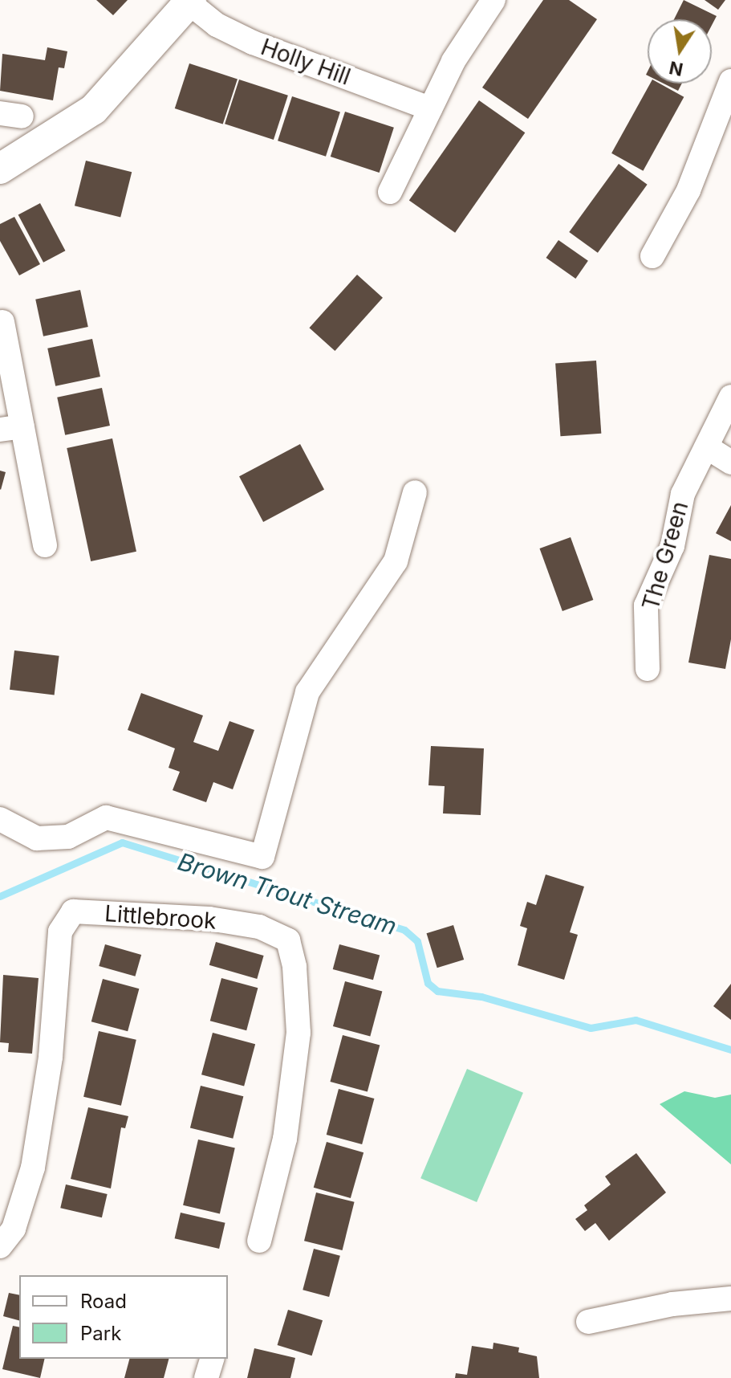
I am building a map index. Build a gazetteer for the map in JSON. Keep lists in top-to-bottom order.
{
  "streets": {
    "street": ["Holly Hill", "The Green", "Littlebrook"]
  },
  "water": ["Brown Trout Stream"],
  "legend": ["Road", "Park"],
  "north": "bottom"
}
